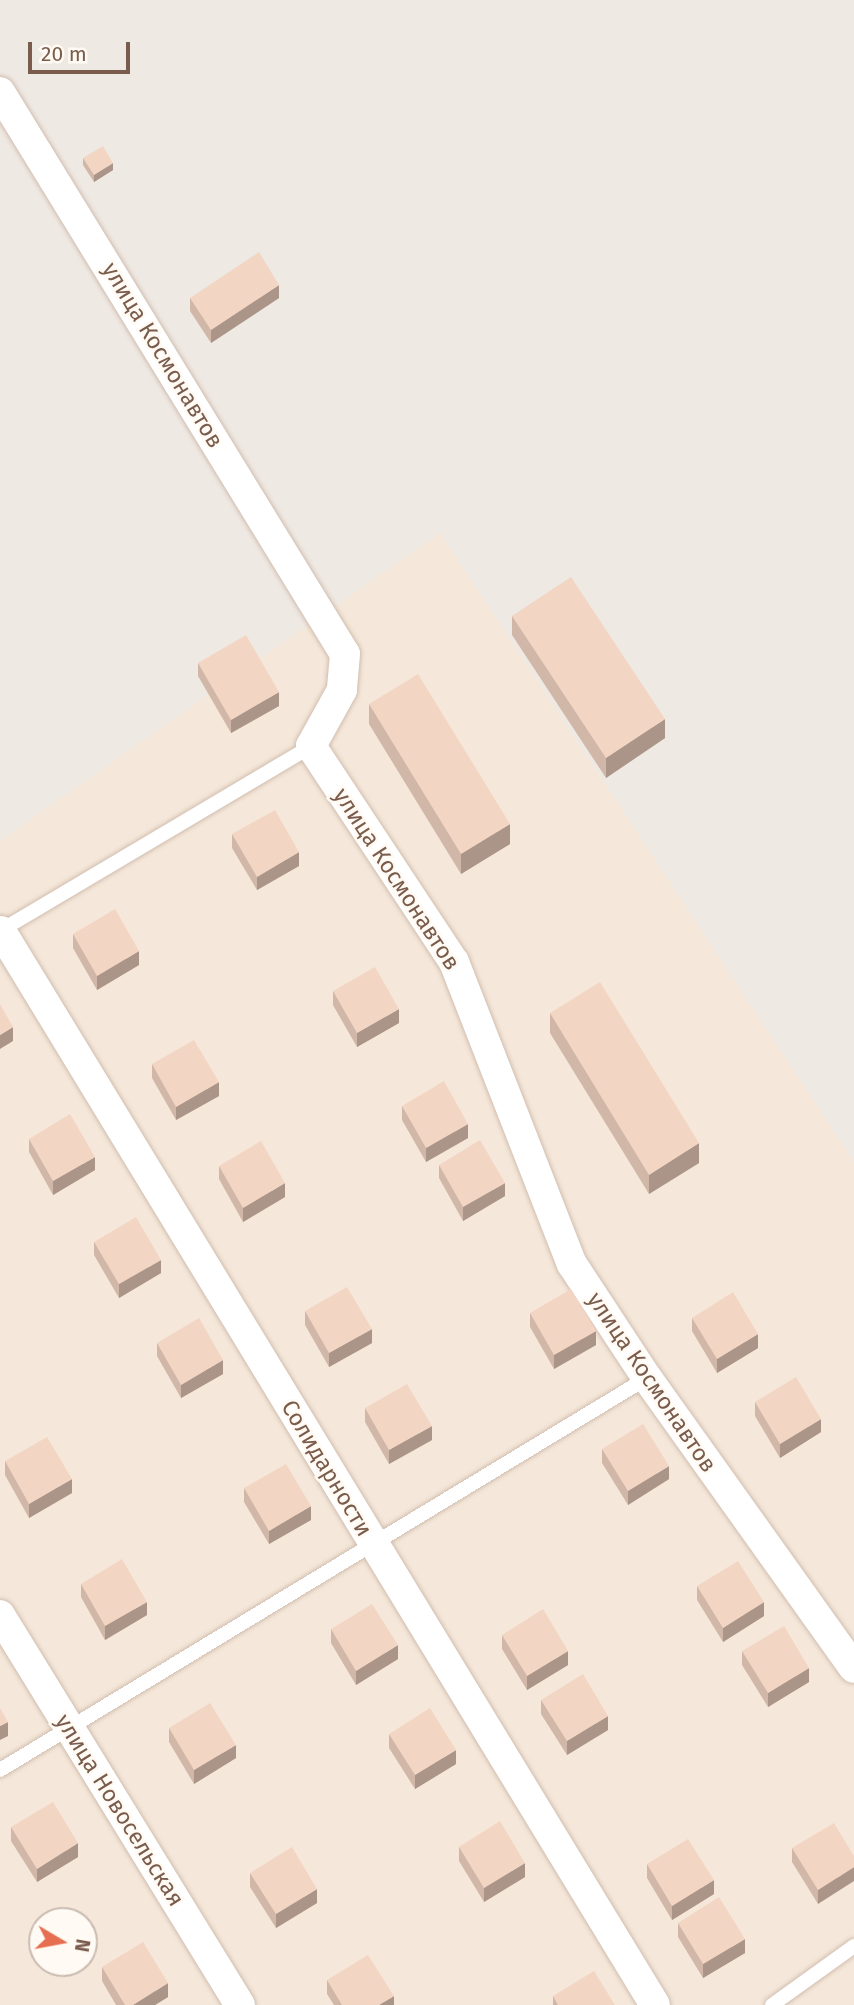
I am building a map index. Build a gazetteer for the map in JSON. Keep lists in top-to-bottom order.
{
  "streets": {
    "street": ["улица Космонавтов", "Солидарности", "улица Новосельская"]
  },
  "scale_bar": "20 m",
  "north": "right"
}
